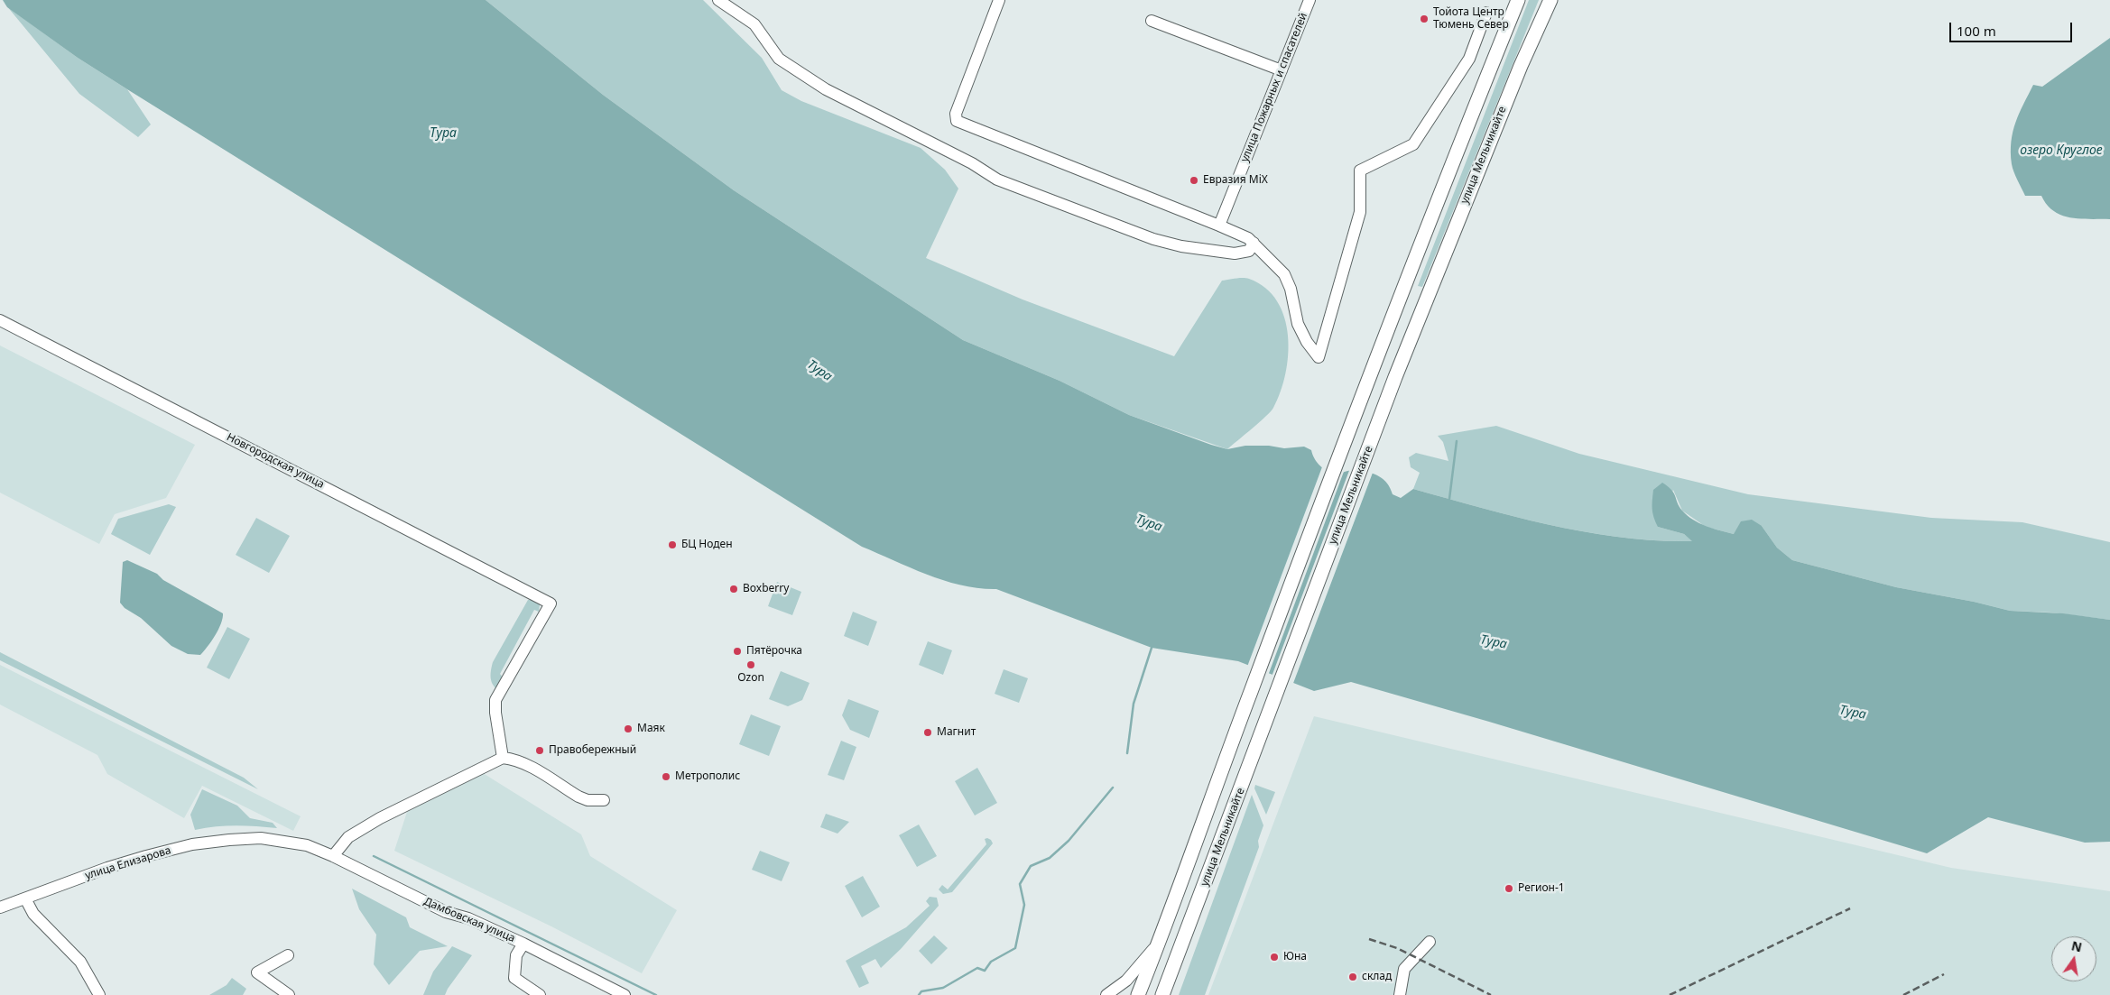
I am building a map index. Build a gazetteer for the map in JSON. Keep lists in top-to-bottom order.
{
  "streets": {
    "main road": ["улица Мельникайте"],
    "street": [
      "улица Пожарных и спасателей",
      "Новгородская улица",
      "улица Елизарова",
      "Дамбовская улица"
    ]
  },
  "crossings": [
    ["улица Елизарова", "Дамбовская улица"]
  ],
  "water": ["Тура", "озеро Круглое"],
  "places": [
    "Тойота Центр Тюмень Север",
    "Евразия MiX",
    "БЦ Ноден",
    "Boxberry",
    "Пятёрочка",
    "Ozon",
    "Маяк",
    "Магнит",
    "Правобережный",
    "Метрополис",
    "Регион-1",
    "Юна",
    "склад"
  ],
  "scale_bar": "100 m",
  "north": "top"
}
